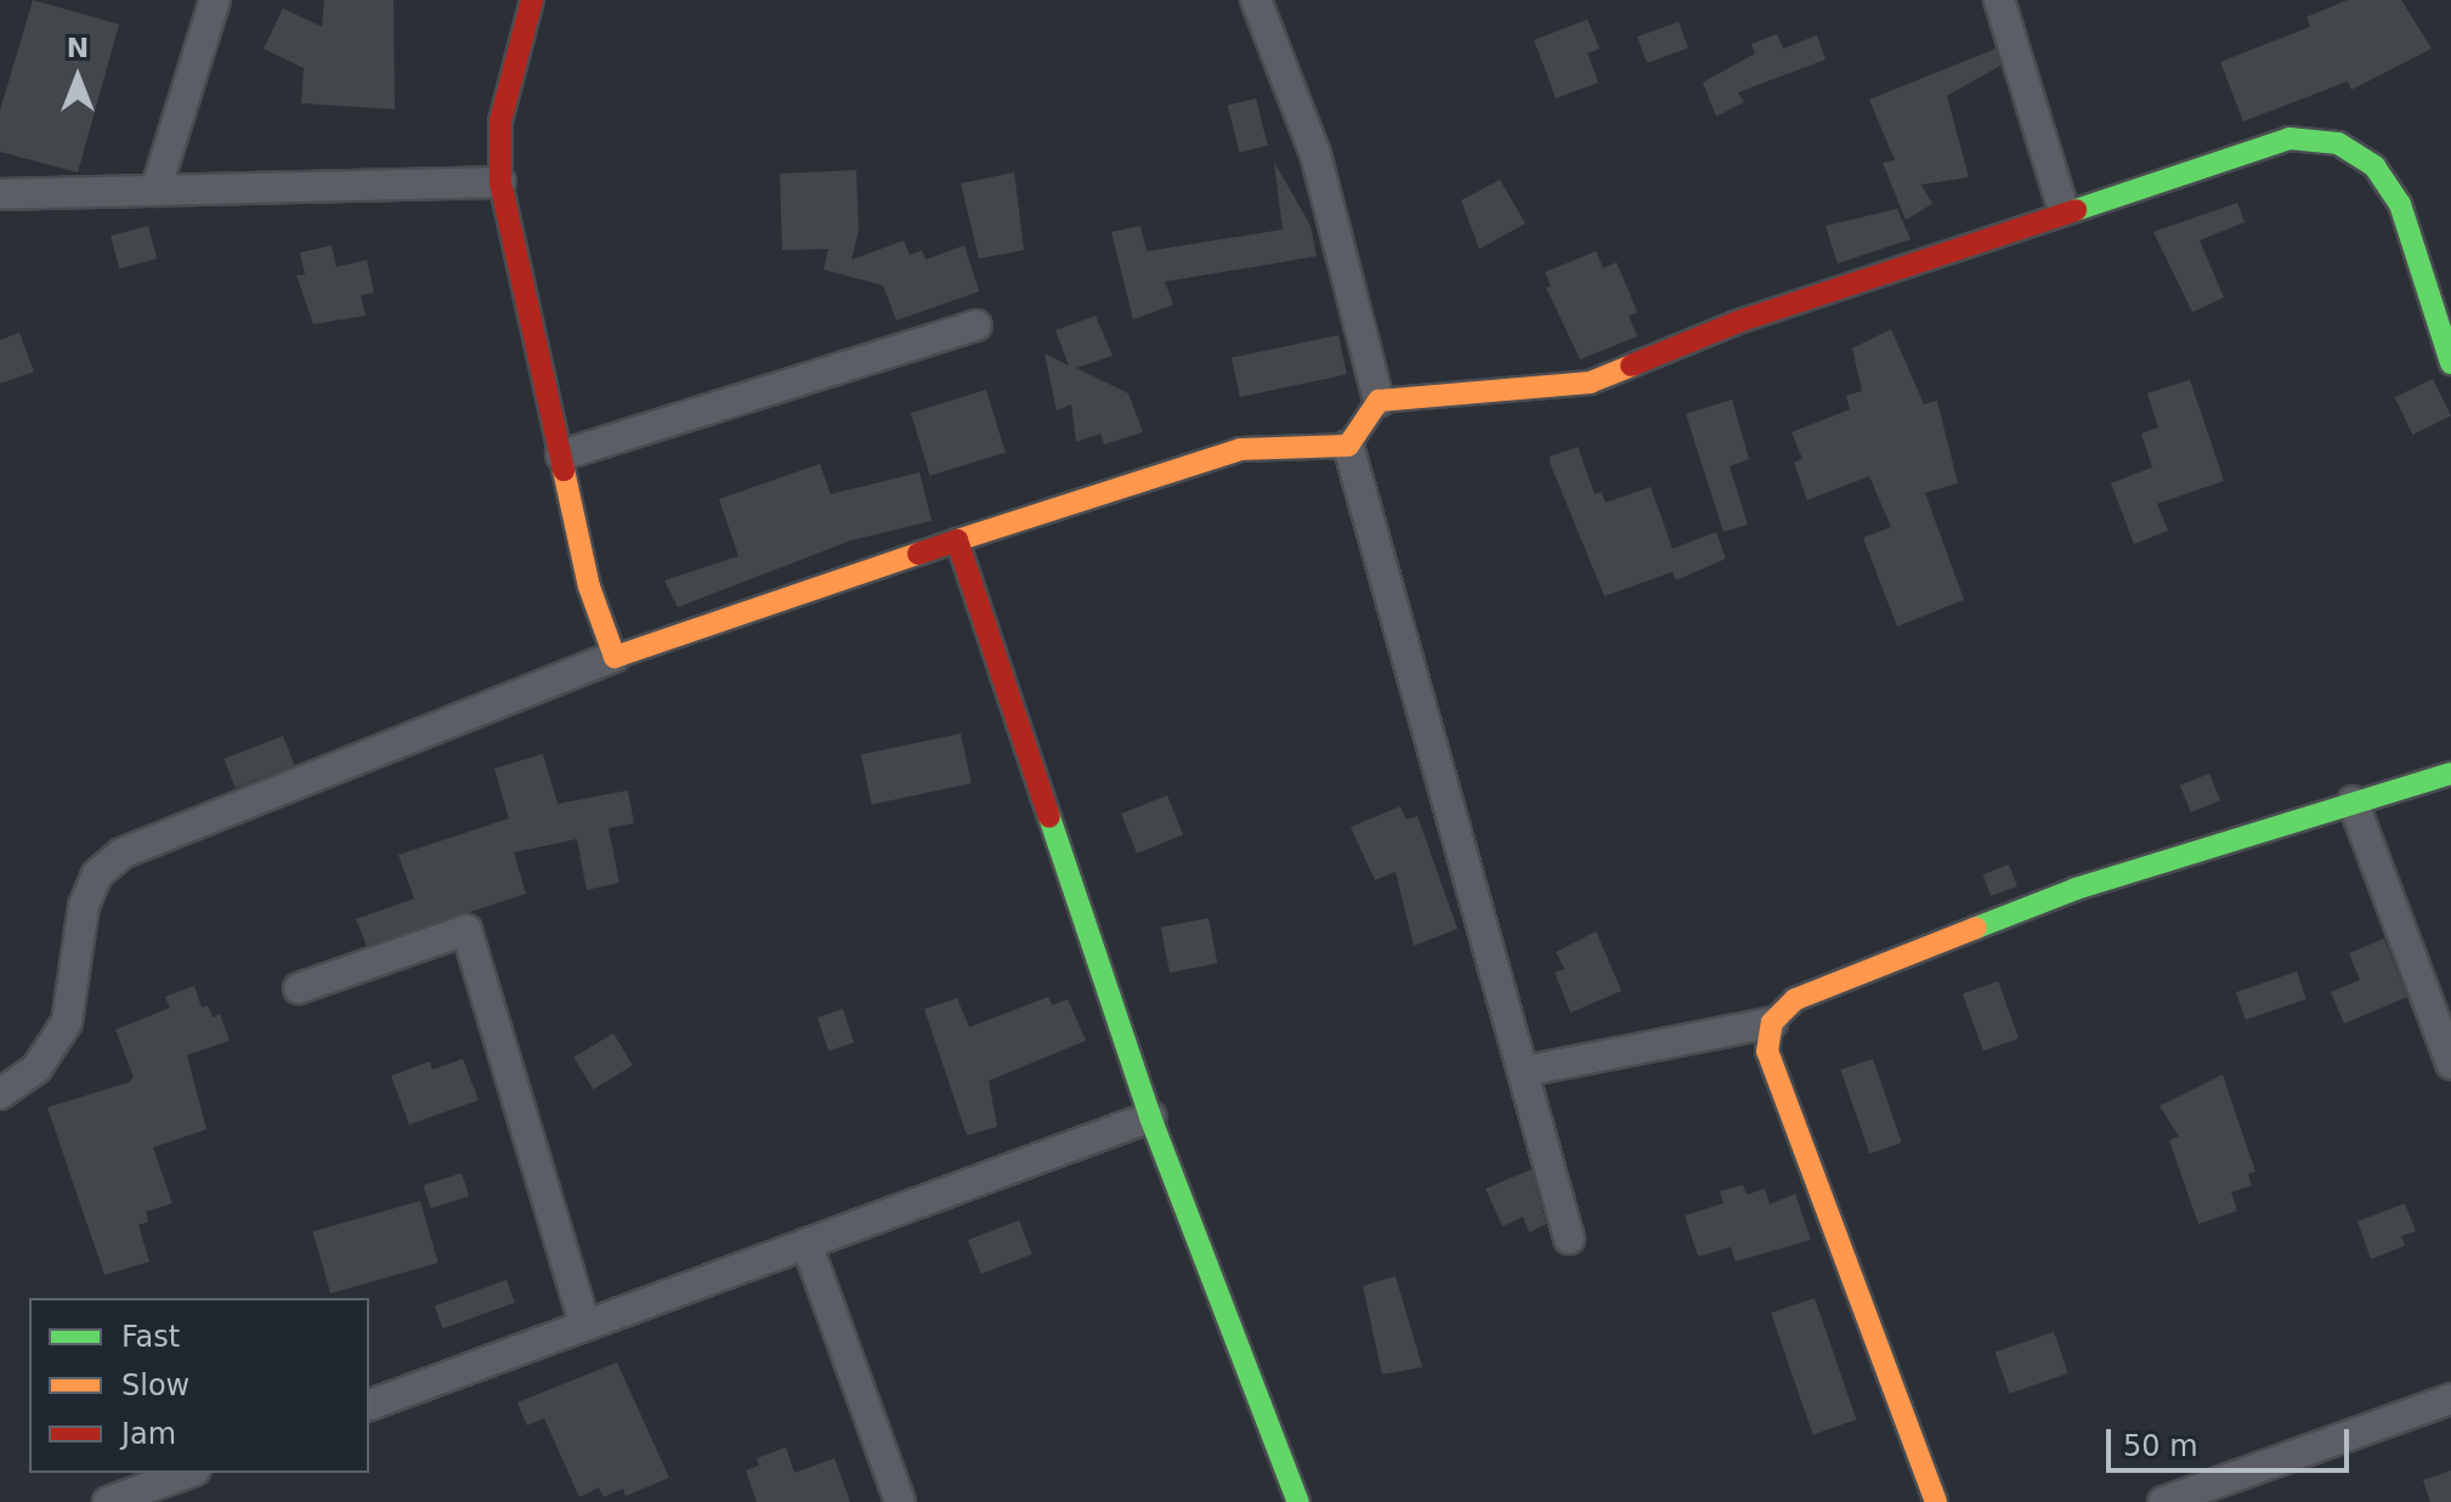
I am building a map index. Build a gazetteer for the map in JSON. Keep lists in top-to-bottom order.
{
  "legend": ["Fast", "Slow", "Jam"],
  "scale_bar": "50 m",
  "north": "top"
}
